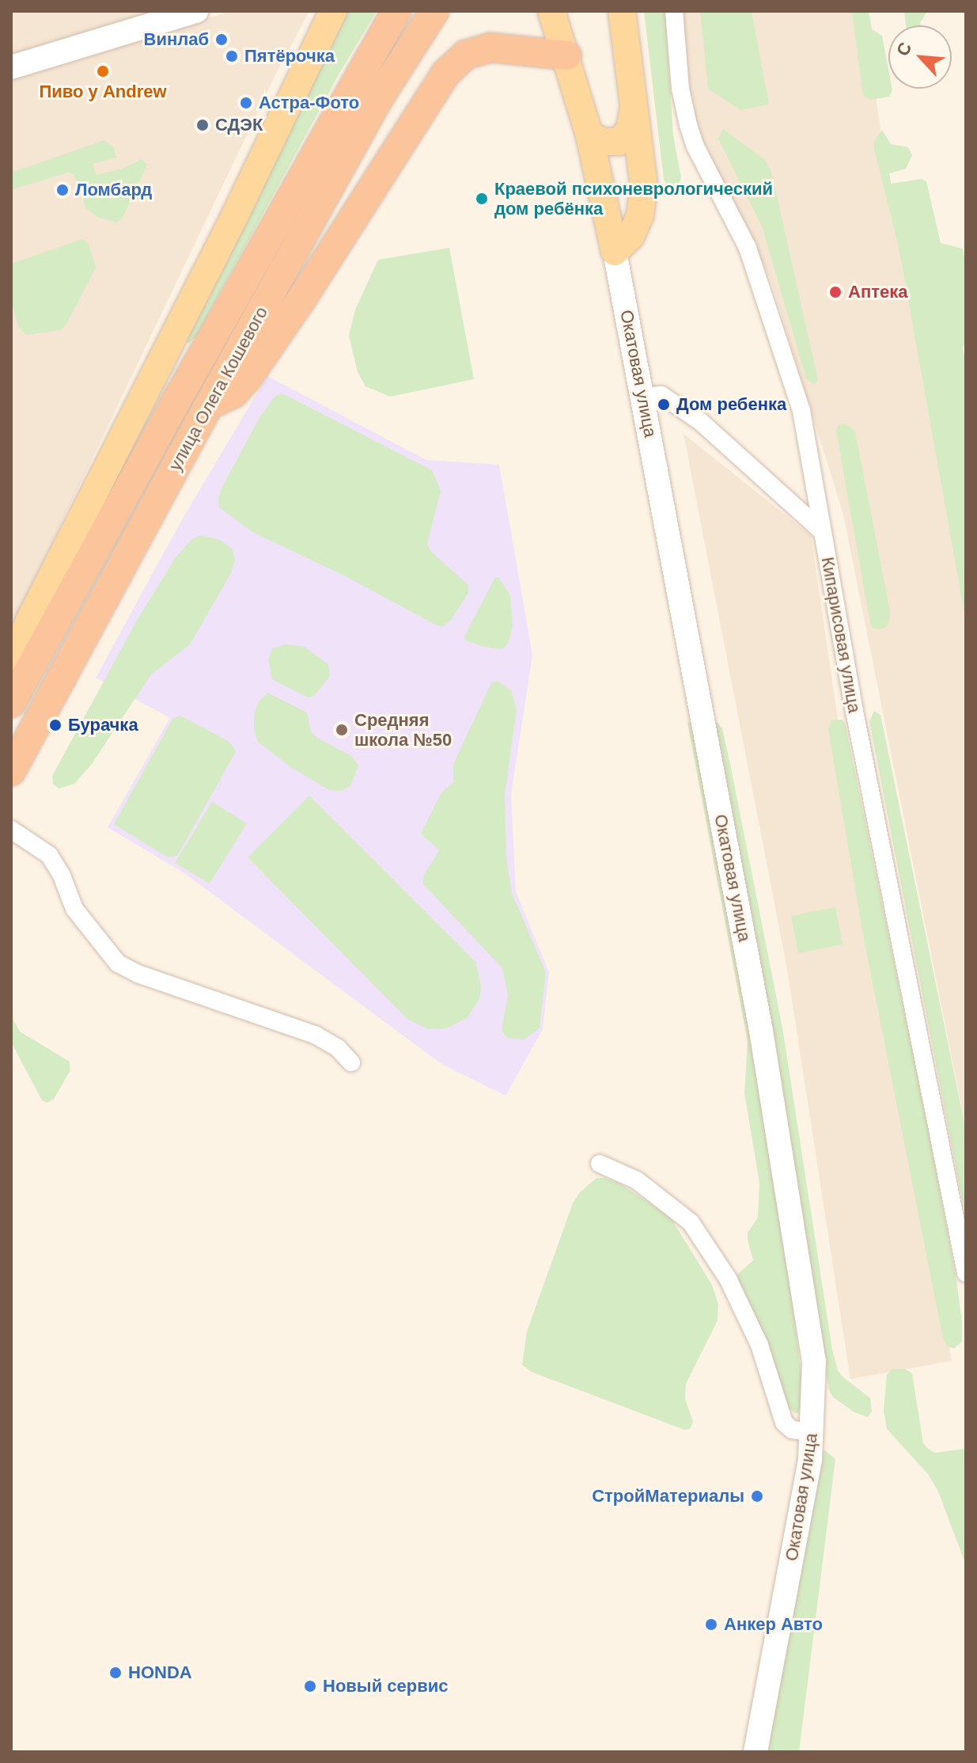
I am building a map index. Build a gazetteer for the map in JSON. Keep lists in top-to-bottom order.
{
  "streets": {
    "highway": ["улица Олега Кошевого"],
    "main road": ["Окатовая улица"],
    "street": ["Кипарисовая улица"]
  },
  "places": [
    "Винлаб",
    "Пятёрочка",
    "Пиво у Andrew",
    "Астра-Фото",
    "СДЭК",
    "Ломбард",
    "Краевой психоневрологический дом ребёнка",
    "Аптека",
    "Дом ребенка",
    "Бурачка",
    "Средняя школа №50",
    "СтройМатериалы",
    "Анкер Авто",
    "HONDA",
    "Новый сервис"
  ],
  "north": "top left"
}
